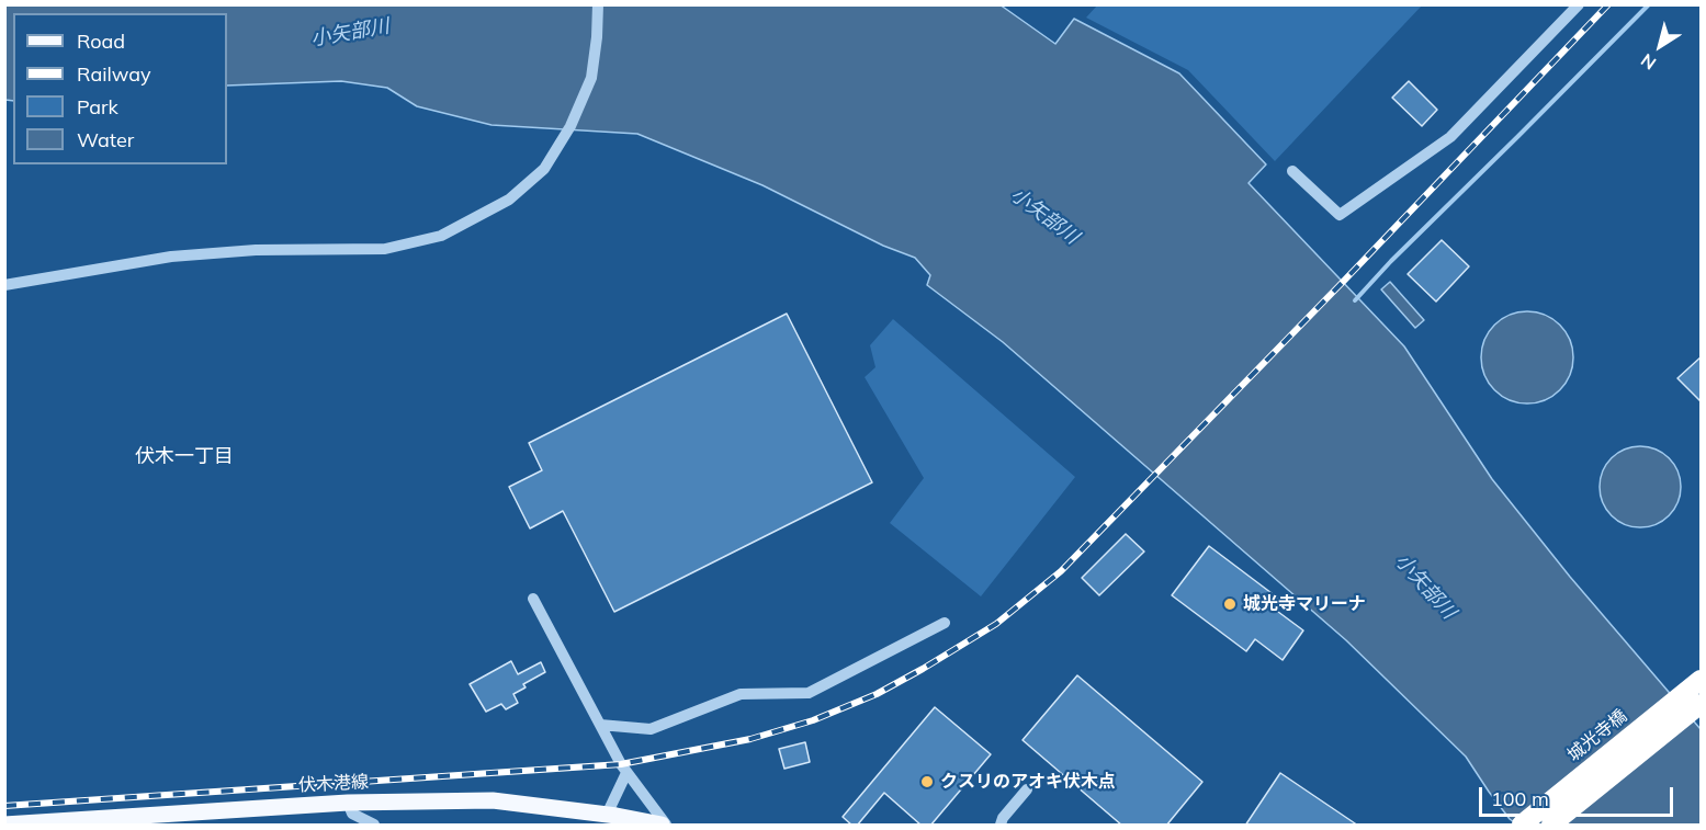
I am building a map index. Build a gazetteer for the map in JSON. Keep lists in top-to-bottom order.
{
  "streets": {
    "highway": ["城光寺橋"],
    "main road": ["伏木港線"]
  },
  "districts": ["伏木一丁目"],
  "water": ["小矢部川"],
  "places": ["城光寺マリーナ", "クスリのアオキ伏木点"],
  "legend": [
    "Road",
    "Railway",
    "Park",
    "Water"
  ],
  "scale_bar": "100 m",
  "north": "bottom left"
}
